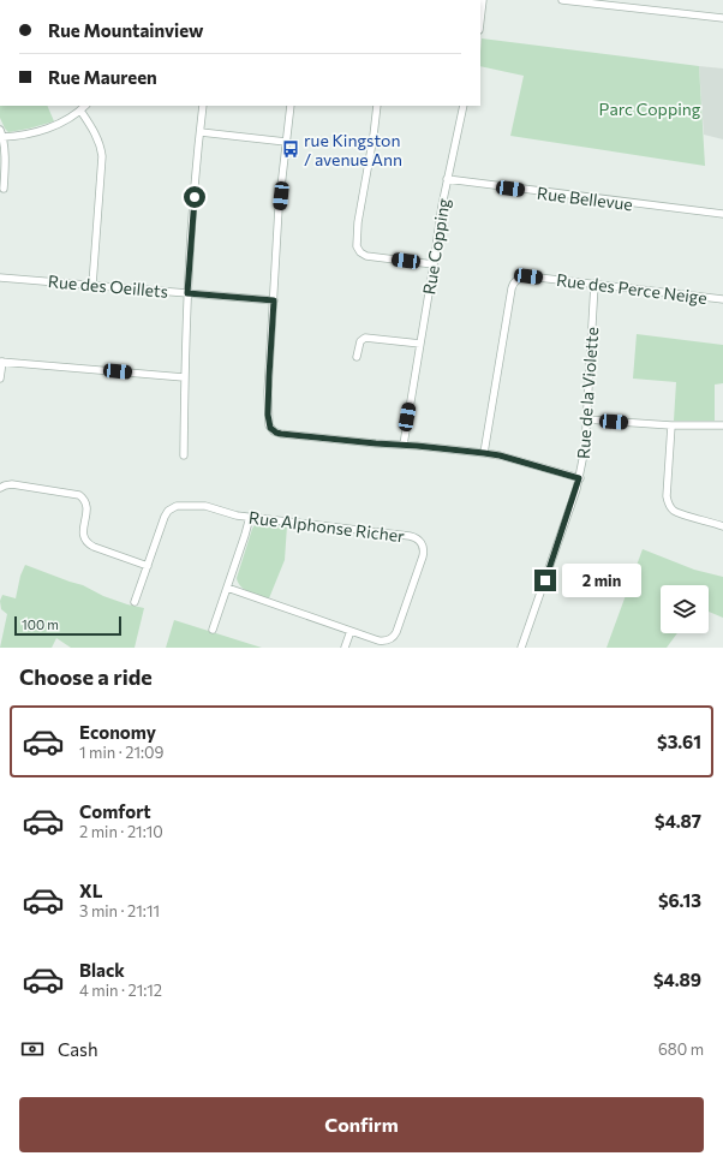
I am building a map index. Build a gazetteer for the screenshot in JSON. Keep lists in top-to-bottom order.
{
  "streets": {
    "street": [
      "Rue Bellevue",
      "Rue Copping",
      "Rue des Oeillets",
      "Rue des Perce Neige",
      "Rue de la Violette",
      "Rue Alphonse Richer"
    ]
  },
  "crossings": [
    ["Rue Bellevue", "Rue Copping"],
    ["Rue des Perce Neige", "Rue de la Violette"]
  ],
  "parks": ["Parc Copping"],
  "places": {
    "bus stop": ["rue Kingston / avenue Ann"]
  },
  "scale_bar": "100 m",
  "page": {
    "banner": ["Rue Mountainview", "Rue Maureen"],
    "bubble": "2 min",
    "scale": "100 m",
    "heading": "Choose a ride",
    "list": [
      {
        "name": "Economy",
        "note": "1 min · 21:09",
        "value": "$3.61"
      },
      {
        "name": "Comfort",
        "note": "2 min · 21:10",
        "value": "$4.87"
      },
      {
        "name": "XL",
        "note": "3 min · 21:11",
        "value": "$6.13"
      },
      {
        "name": "Black",
        "note": "4 min · 21:12",
        "value": "$4.89"
      }
    ],
    "pay": ["Cash", "680 m"],
    "buttons": "Confirm"
  }
}
